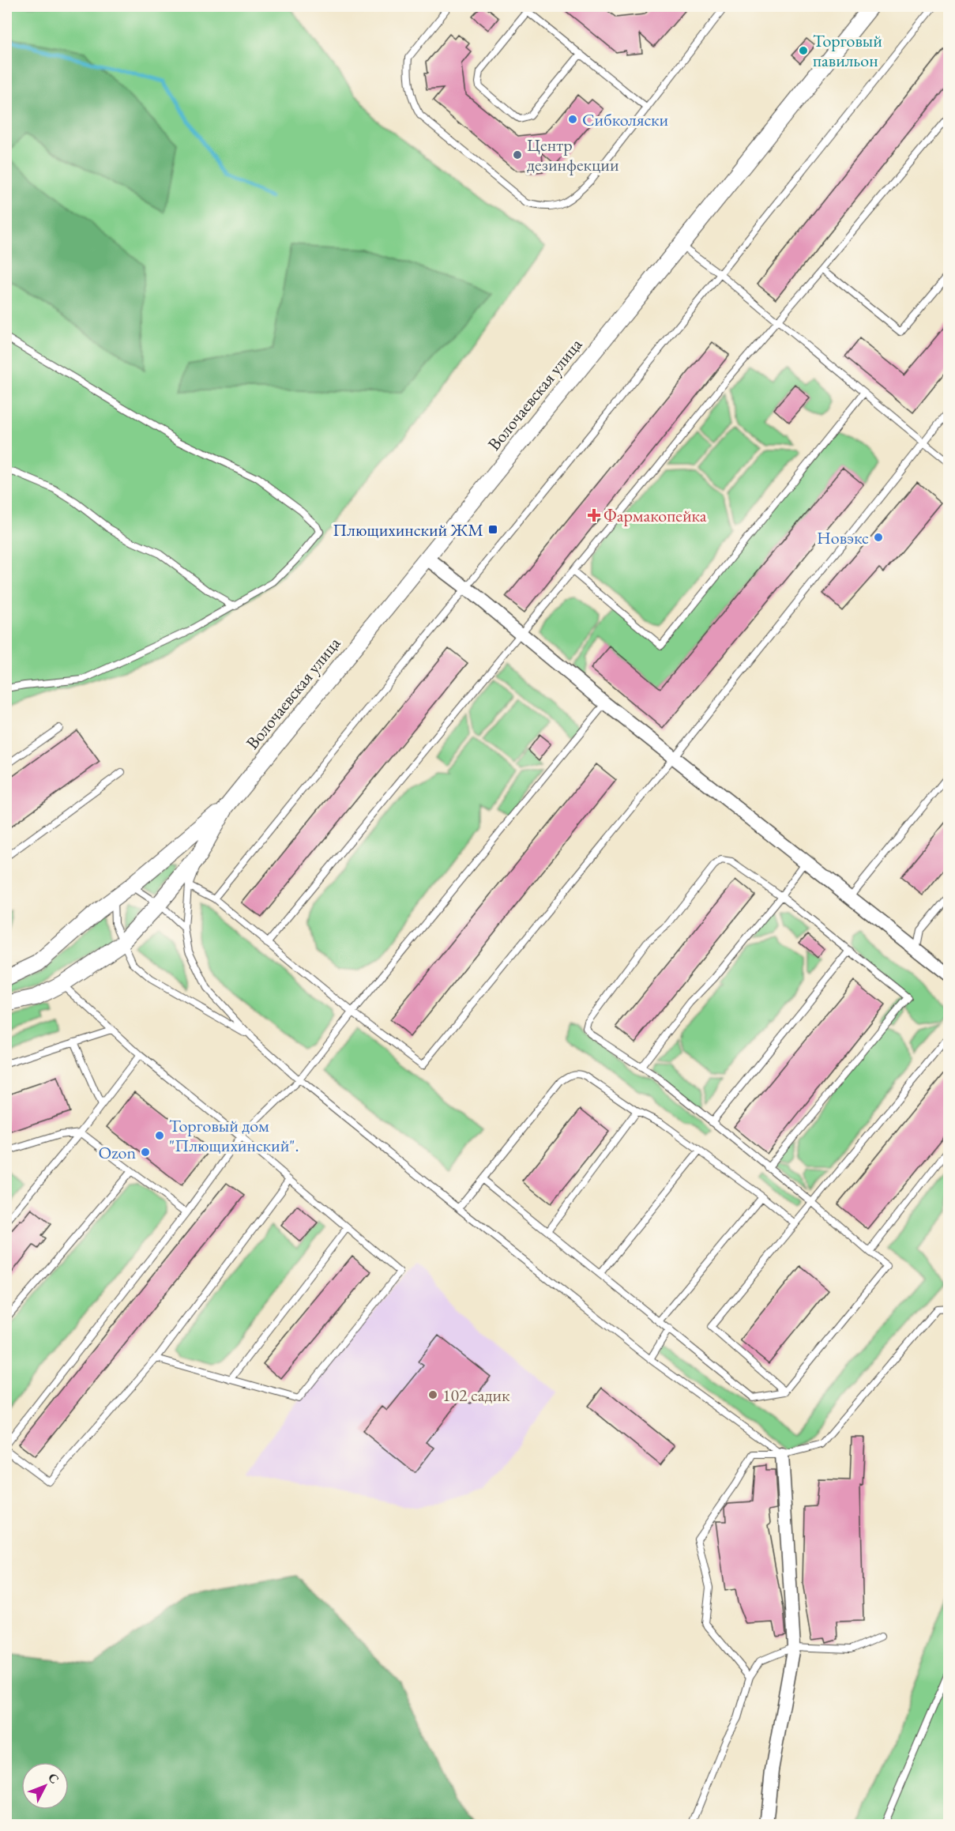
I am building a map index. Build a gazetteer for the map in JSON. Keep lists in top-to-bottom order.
{
  "streets": {
    "street": ["Волочаевская улица"]
  },
  "places": {
    "other": [
      "Торговый павильон",
      "Сибколяски",
      "Центр дезинфекции",
      "Новэкс",
      "Торговый дом \"Плющихинский\".",
      "Ozon",
      "102 садик"
    ],
    "health": ["Фармакопейка"],
    "transit": ["Плющихинский ЖМ"]
  },
  "north": "top right"
}
